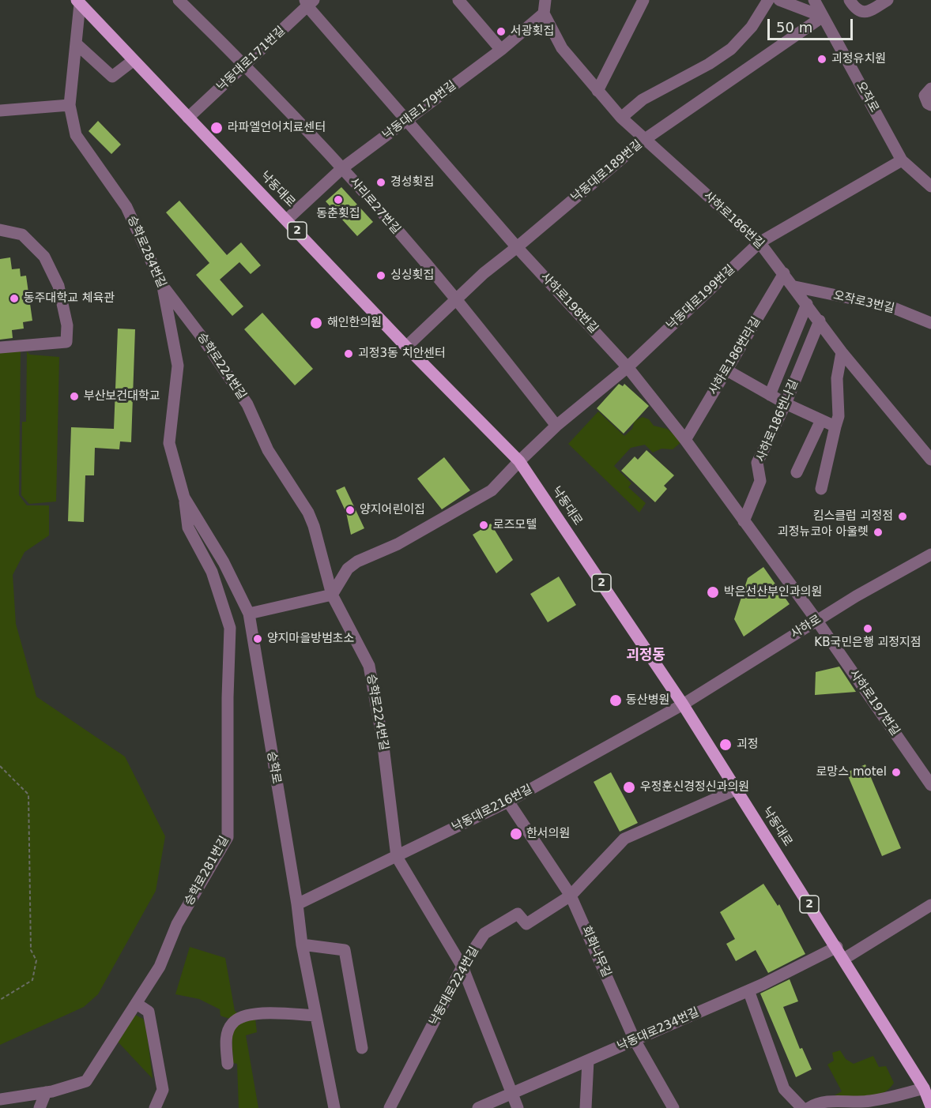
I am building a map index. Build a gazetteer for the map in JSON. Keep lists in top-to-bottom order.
{
  "streets": {
    "main road": ["낙동대로", "2"],
    "street": [
      "낙동대로171번길",
      "오작로",
      "낙동대로179번길",
      "낙동대로189번길",
      "사리로27번길",
      "사하로186번길",
      "승학로284번길",
      "낙동대로199번길",
      "오작로3번길",
      "사하로198번길",
      "사하로186번라길",
      "승학로224번길",
      "사하로186번나길",
      "사하로",
      "사하로197번길",
      "승학로",
      "낙동대로216번길",
      "승학로281번길",
      "회화나무길",
      "낙동대로224번길",
      "낙동대로234번길"
    ]
  },
  "crossings": [
    ["낙동대로171번길", "낙동대로"],
    ["낙동대로171번길", "사리로27번길"],
    ["낙동대로171번길", "사하로198번길"],
    ["오작로", "낙동대로189번길"],
    ["오작로", "낙동대로199번길"],
    ["낙동대로179번길", "낙동대로"],
    ["낙동대로179번길", "사리로27번길"],
    ["낙동대로179번길", "사하로186번길"],
    ["낙동대로179번길", "사하로198번길"],
    ["낙동대로189번길", "낙동대로"],
    ["낙동대로189번길", "사리로27번길"],
    ["낙동대로189번길", "사하로186번길"],
    ["낙동대로189번길", "사하로198번길"],
    ["낙동대로", "승학로284번길"],
    ["낙동대로", "낙동대로199번길"],
    ["낙동대로", "사하로"],
    ["낙동대로", "낙동대로216번길"],
    ["낙동대로", "낙동대로224번길"],
    ["낙동대로", "낙동대로234번길"],
    ["사리로27번길", "낙동대로199번길"],
    ["사하로186번길", "낙동대로199번길"],
    ["사하로186번길", "오작로3번길"],
    ["사하로186번길", "사하로186번라길"],
    ["사하로186번길", "사하로186번나길"],
    ["승학로284번길", "승학로224번길"],
    ["승학로284번길", "승학로"],
    ["낙동대로199번길", "사하로198번길"],
    ["낙동대로199번길", "승학로224번길"],
    ["사하로198번길", "사하로186번라길"],
    ["사하로198번길", "사하로186번나길"],
    ["사하로198번길", "사하로"],
    ["사하로198번길", "사하로197번길"],
    ["승학로224번길", "낙동대로216번길"],
    ["승학로224번길", "낙동대로224번길"],
    ["승학로224번길", "낙동대로234번길"],
    ["사하로", "사하로197번길"],
    ["사하로", "낙동대로216번길"],
    ["승학로", "낙동대로216번길"],
    ["승학로", "승학로281번길"],
    ["낙동대로216번길", "회화나무길"],
    ["회화나무길", "낙동대로224번길"],
    ["회화나무길", "낙동대로234번길"]
  ],
  "districts": ["괴정동"],
  "places": [
    "서광횟집",
    "괴정유치원",
    "라파엘언어치료센터",
    "경성횟집",
    "동춘횟집",
    "싱싱횟집",
    "동주대학교 체육관",
    "해인한의원",
    "괴정3동 치안센터",
    "부산보건대학교",
    "양지어린이집",
    "킴스클럽 괴정점",
    "로즈모텔",
    "괴정뉴코아 아울렛",
    "박은선산부인과의원",
    "KB국민은행 괴정지점",
    "양지마을방범초소",
    "동산병원",
    "괴정",
    "로망스 motel",
    "우정훈신경정신과의원",
    "한서의원"
  ],
  "scale_bar": "50 m"
}
